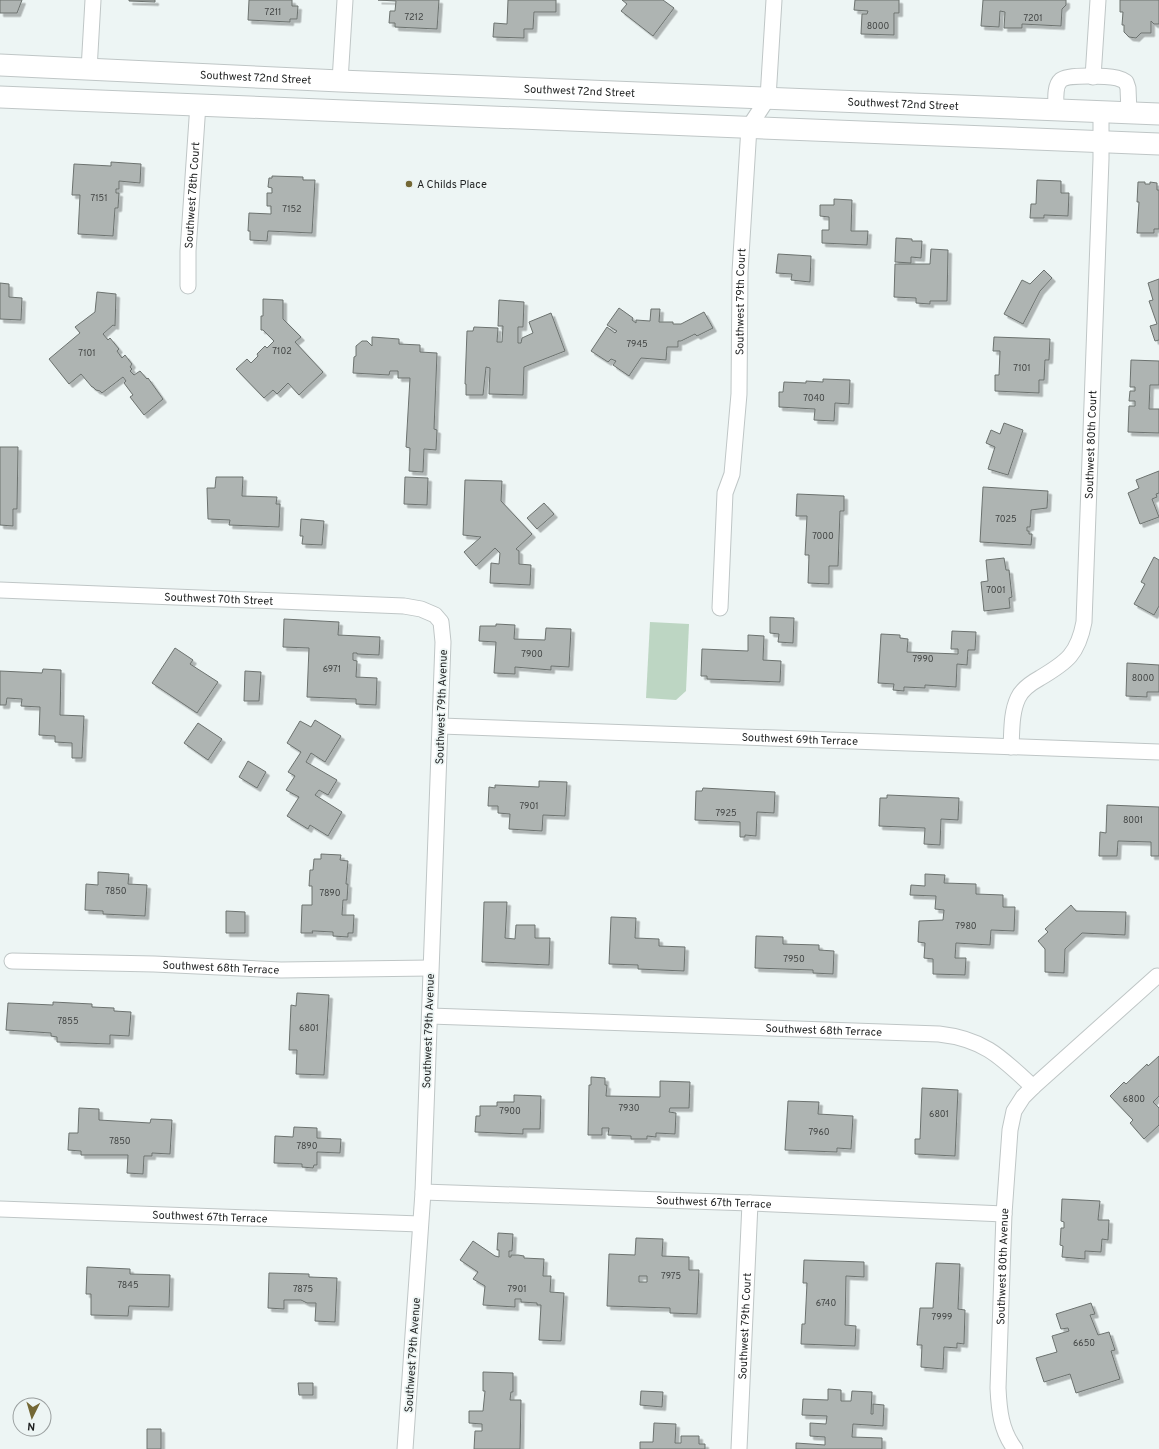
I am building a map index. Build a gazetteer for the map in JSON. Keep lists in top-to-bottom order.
{
  "streets": {
    "main road": ["Southwest 72nd Street"],
    "street": [
      "Southwest 78th Court",
      "Southwest 79th Court",
      "Southwest 80th Court",
      "Southwest 70th Street",
      "Southwest 79th Avenue",
      "Southwest 69th Terrace",
      "Southwest 68th Terrace",
      "Southwest 67th Terrace",
      "Southwest 80th Avenue"
    ]
  },
  "crossings": [
    ["Southwest 72nd Street", "Southwest 79th Court"],
    ["Southwest 72nd Street", "Southwest 80th Court"],
    ["Southwest 79th Court", "Southwest 67th Terrace"],
    ["Southwest 80th Court", "Southwest 69th Terrace"],
    ["Southwest 70th Street", "Southwest 79th Avenue"],
    ["Southwest 79th Avenue", "Southwest 69th Terrace"],
    ["Southwest 79th Avenue", "Southwest 68th Terrace"],
    ["Southwest 79th Avenue", "Southwest 67th Terrace"],
    ["Southwest 68th Terrace", "Southwest 80th Avenue"],
    ["Southwest 67th Terrace", "Southwest 80th Avenue"]
  ],
  "places": ["A Childs Place"],
  "house_numbers": [
    "7211",
    "7212",
    "7201",
    "8000",
    "7151",
    "7152",
    "7945",
    "7102",
    "7101",
    "7101",
    "7040",
    "7025",
    "7000",
    "7001",
    "7900",
    "7990",
    "6971",
    "8000",
    "7901",
    "7925",
    "8001",
    "7850",
    "7890",
    "7980",
    "7950",
    "7855",
    "6801",
    "6800",
    "7930",
    "7900",
    "6801",
    "7960",
    "7850",
    "7890",
    "7975",
    "7845",
    "7875",
    "7901",
    "6740",
    "7999",
    "6650"
  ],
  "north": "bottom"
}
